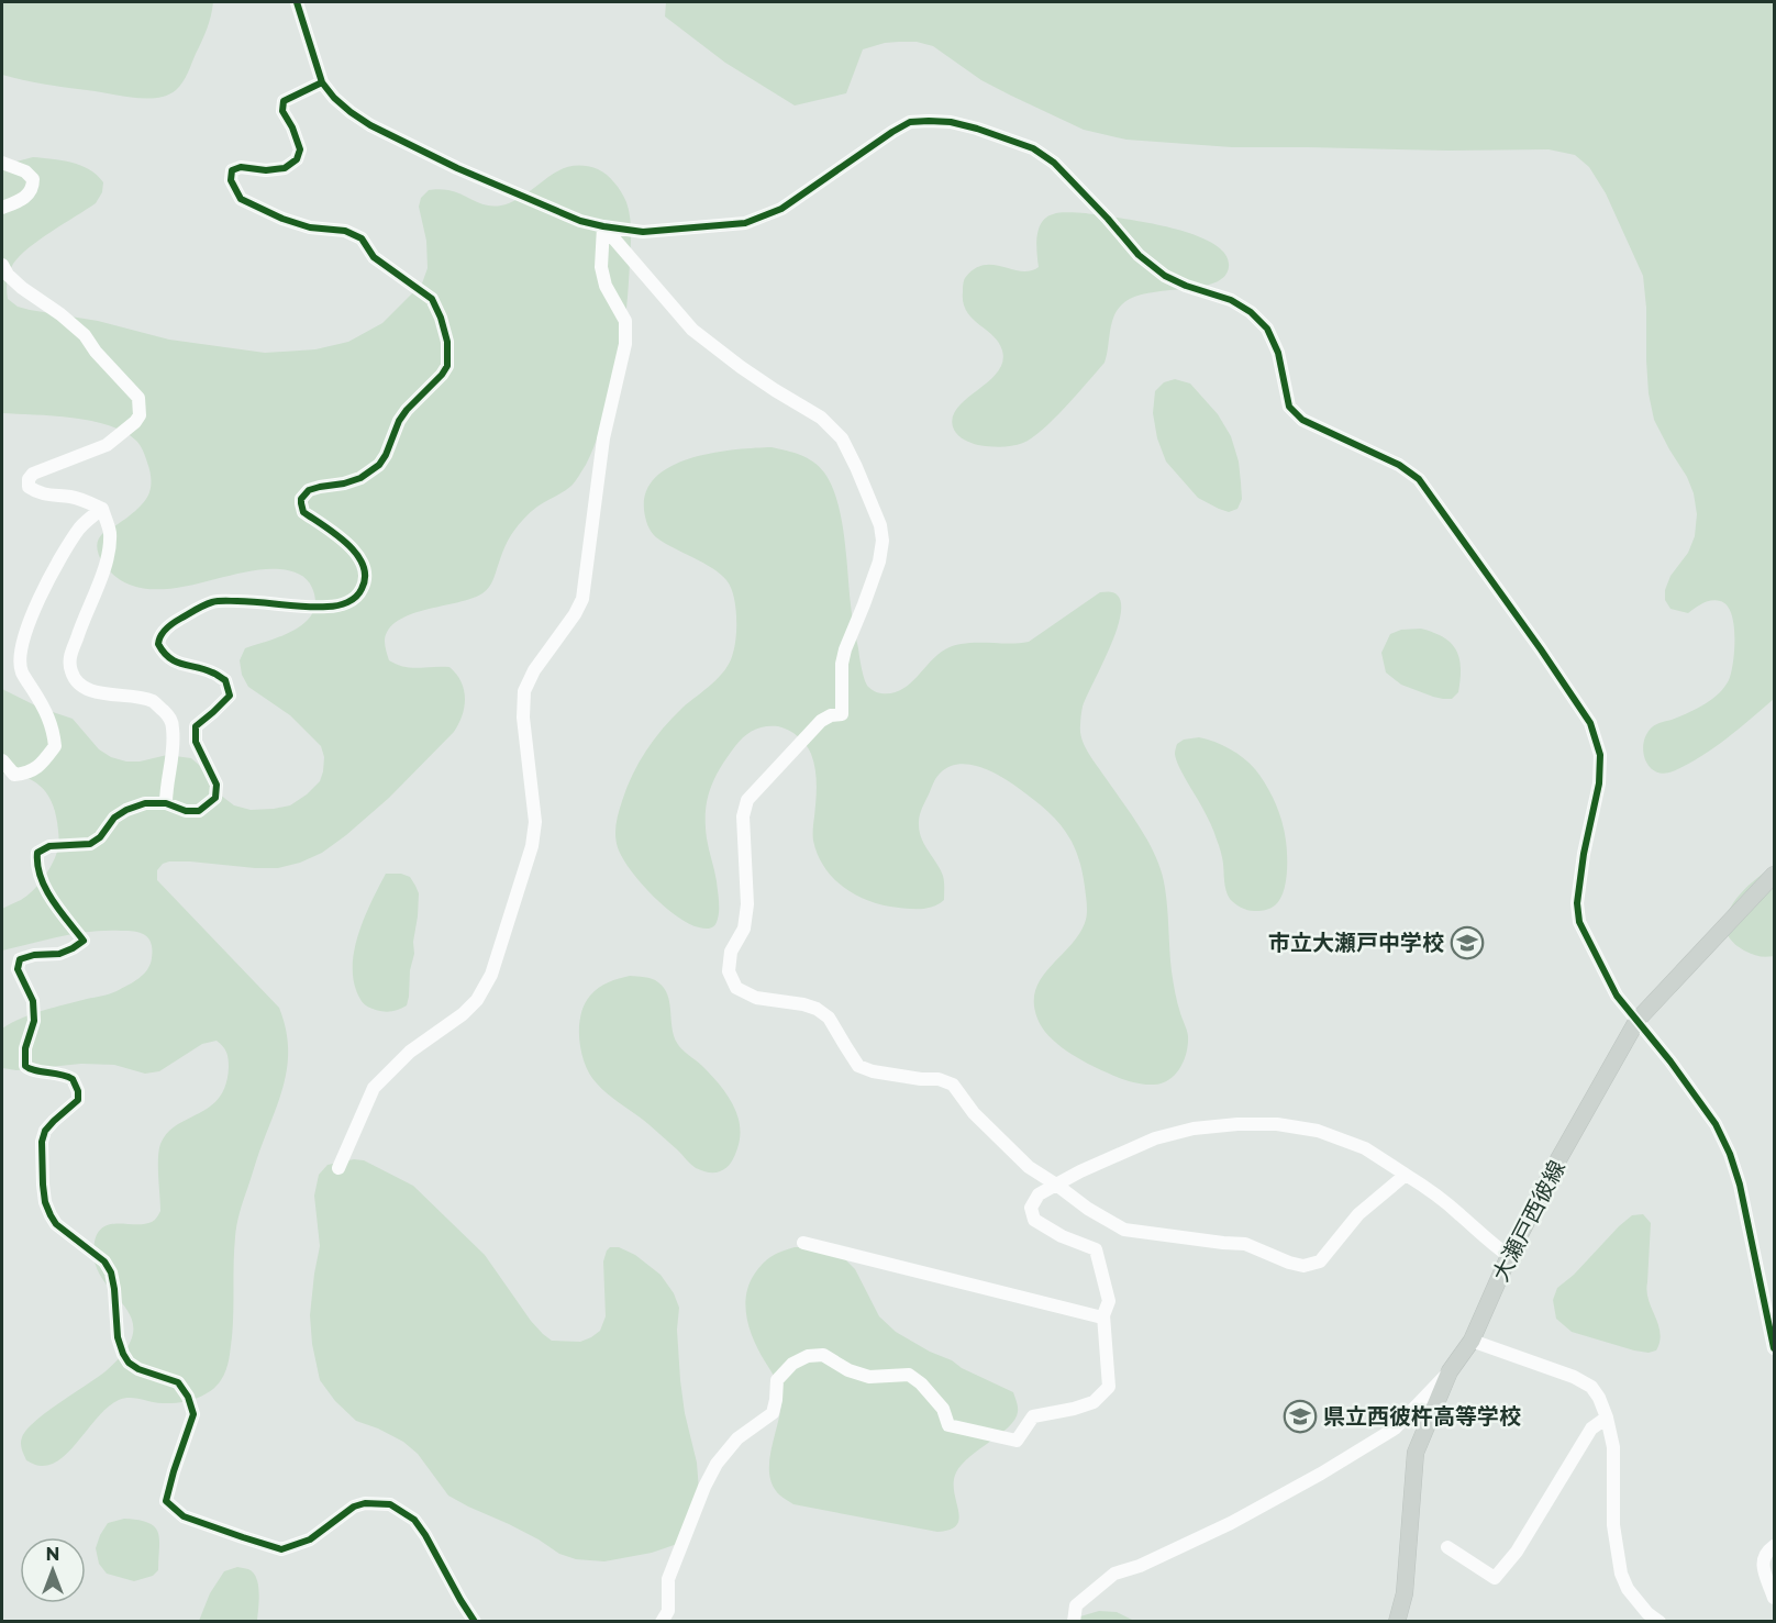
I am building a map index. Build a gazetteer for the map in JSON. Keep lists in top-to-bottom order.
{
  "streets": {
    "main road": ["大瀬戸西彼線"]
  },
  "places": {
    "school or university": ["市立大瀬戸中学校", "県立西彼杵高等学校"]
  },
  "north": "top"
}
